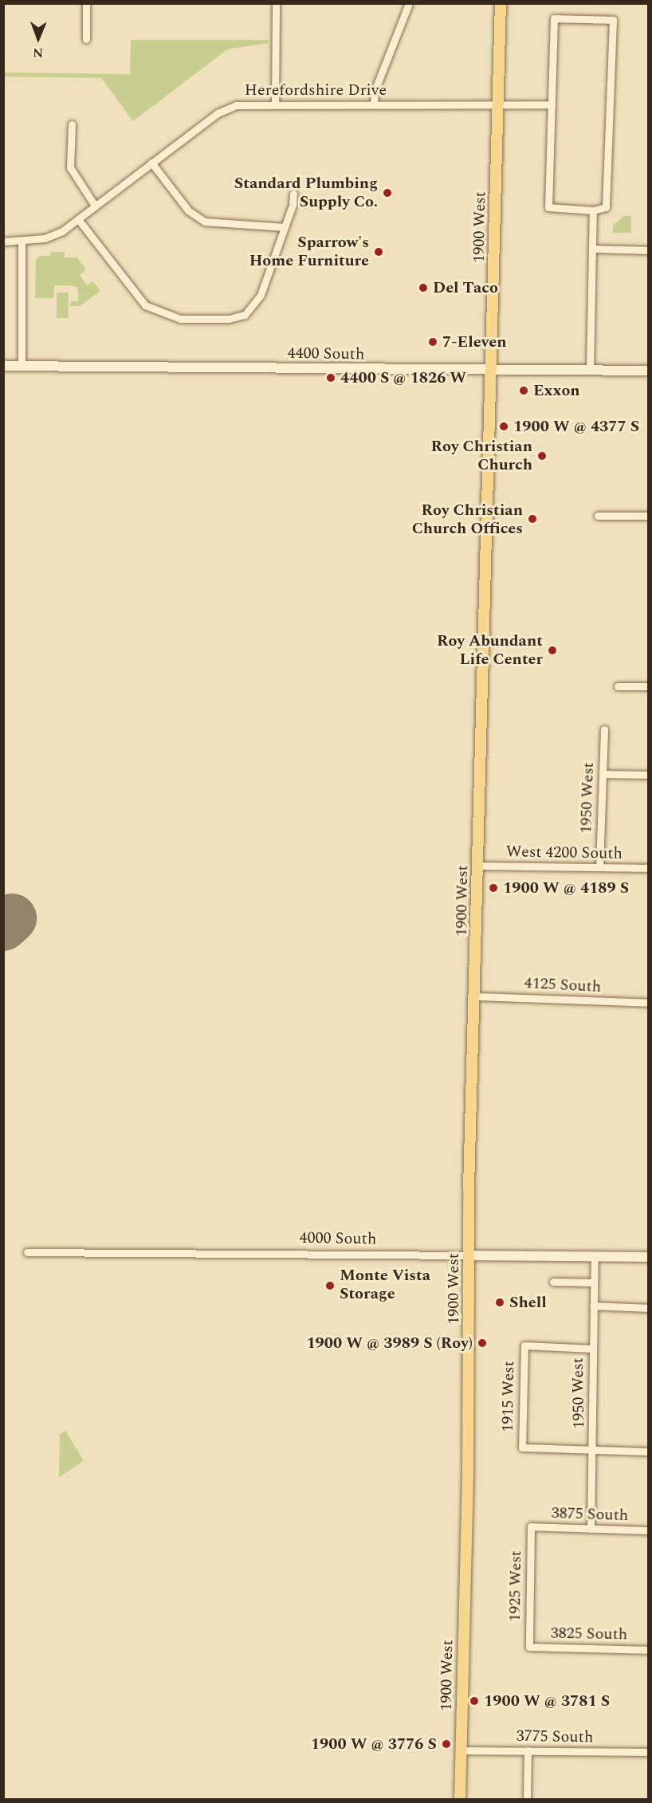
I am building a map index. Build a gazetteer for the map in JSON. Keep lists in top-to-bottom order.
{
  "streets": {
    "main road": ["1900 West"],
    "street": [
      "Herefordshire Drive",
      "4400 South",
      "1950 West",
      "West 4200 South",
      "4125 South",
      "4000 South",
      "1915 West",
      "3875 South",
      "1925 West",
      "3825 South",
      "3775 South"
    ]
  },
  "crossings": [
    ["Herefordshire Drive", "1900 West"],
    ["1900 West", "4400 South"],
    ["1900 West", "West 4200 South"],
    ["1900 West", "4125 South"],
    ["1900 West", "4000 South"],
    ["1900 West", "3775 South"],
    ["1950 West", "West 4200 South"],
    ["1950 West", "4000 South"],
    ["1950 West", "1915 West"],
    ["1950 West", "3875 South"],
    ["3875 South", "1925 West"],
    ["1925 West", "3825 South"]
  ],
  "places": [
    "Standard Plumbing Supply Co.",
    "Sparrow's Home Furniture",
    "Del Taco",
    "7-Eleven",
    "4400 S @ 1826 W",
    "Exxon",
    "1900 W @ 4377 S",
    "Roy Christian Church",
    "Roy Christian Church Offices",
    "Roy Abundant Life Center",
    "1900 W @ 4189 S",
    "Monte Vista Storage",
    "Shell",
    "1900 W @ 3989 S (Roy)",
    "1900 W @ 3781 S",
    "1900 W @ 3776 S"
  ],
  "north": "bottom"
}
